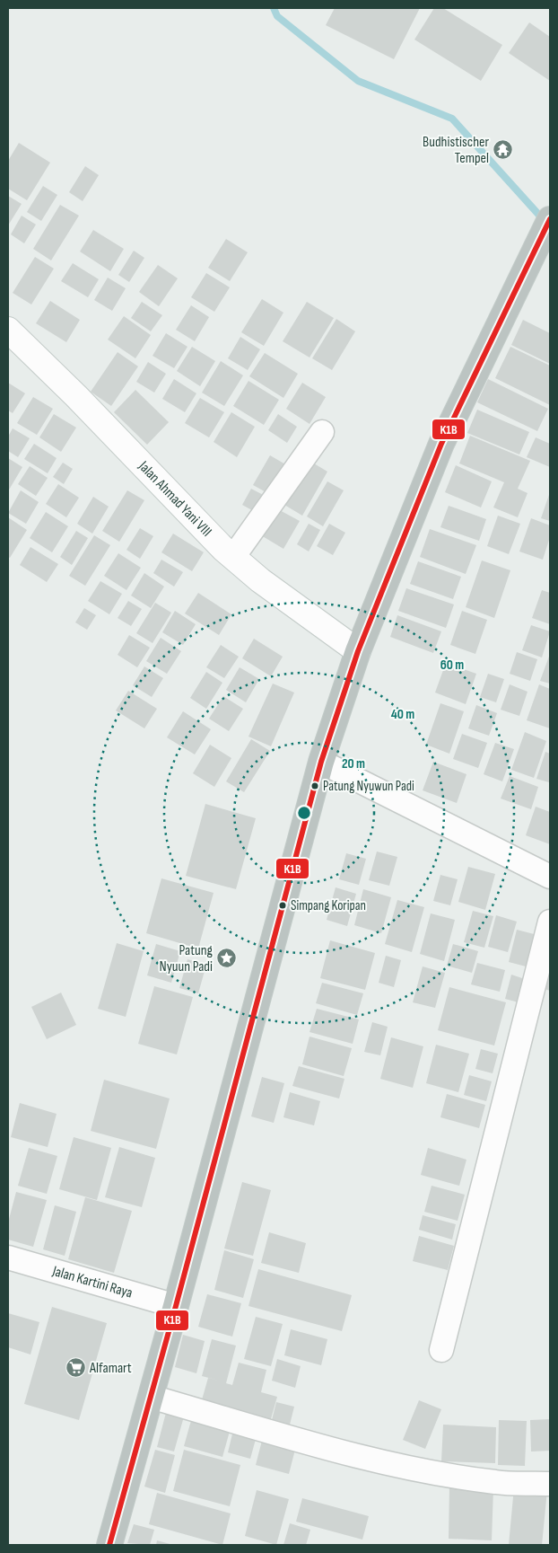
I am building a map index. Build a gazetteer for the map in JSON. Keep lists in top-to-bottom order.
{
  "streets": {
    "street": ["Jalan Ahmad Yani VIII", "Jalan Kartini Raya"]
  },
  "places": {
    "temple": ["Budhistischer Tempel"],
    "other": ["Patung Nyuwun Padi", "Simpang Koripan"],
    "place": ["Patung Nyuun Padi"],
    "supermarket": ["Alfamart"]
  },
  "lines": ["transit line K1B"],
  "rings": ["60 m", "40 m", "20 m"]
}
